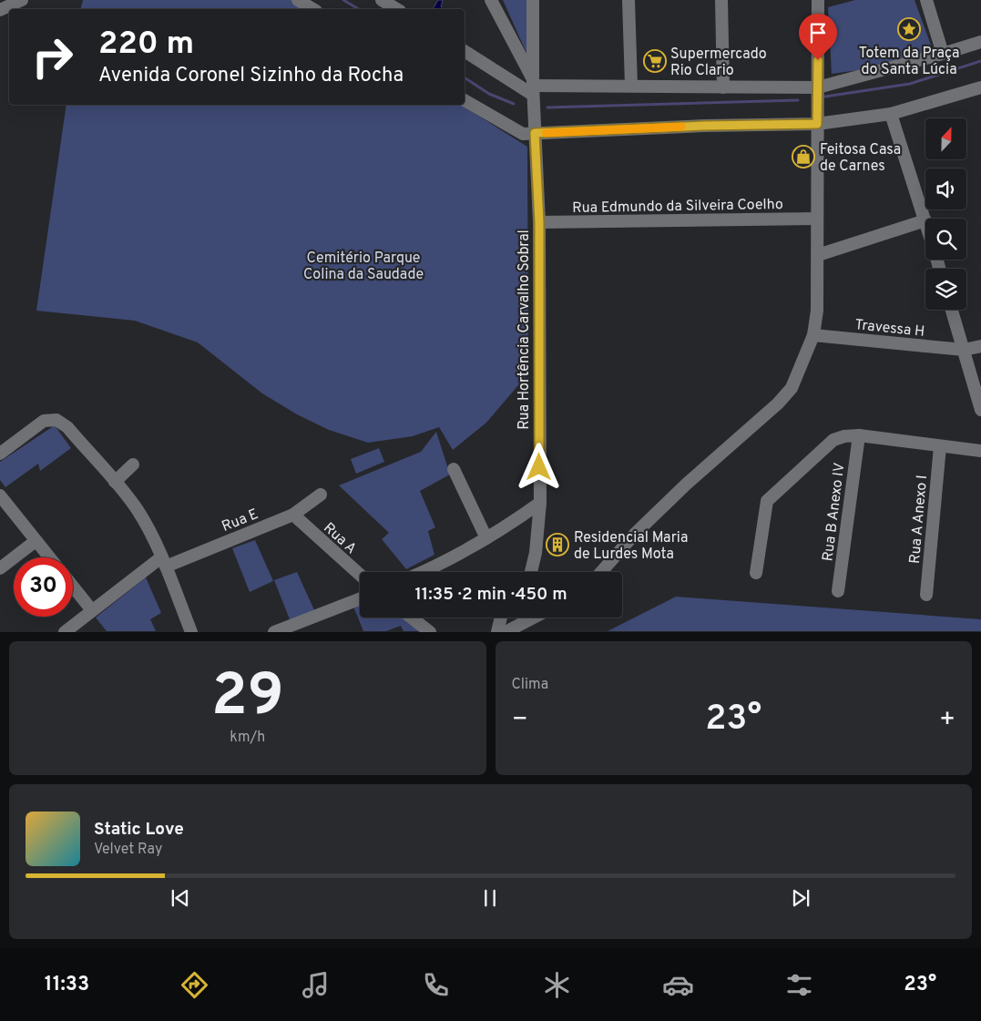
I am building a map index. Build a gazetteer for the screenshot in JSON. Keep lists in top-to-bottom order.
{
  "streets": {
    "street": [
      "Rua Edmundo da Silveira Coelho",
      "Travessa H",
      "Rua Hortência Carvalho Sobral",
      "Rua B Anexo IV",
      "Rua E",
      "Rua A Anexo I",
      "Rua A"
    ]
  },
  "crossings": [
    ["Rua Edmundo da Silveira Coelho", "Rua Hortência Carvalho Sobral"],
    ["Rua E", "Rua A"]
  ],
  "parks": ["Cemitério Parque Colina da Saudade"],
  "places": {
    "place": ["Totem da Praça do Santa Lúcia"],
    "supermarket": ["Supermercado Rio Clario"],
    "shop": ["Feitosa Casa de Carnes"],
    "building": ["Residencial Maria de Lurdes Mota"]
  },
  "north": "top",
  "page": {
    "turn": ["220 m", "Avenida Coronel Sizinho da Rocha"],
    "limit": "30",
    "trip": "11:35 · 2 min · 450 m",
    "tile": [
      ["29", "km/h"],
      "Clima"
    ],
    "heat": ["−", "23°", "+"],
    "song": ["Static Love", "Velvet Ray"],
    "tabs": ["11:33", "23°"]
  }
}
